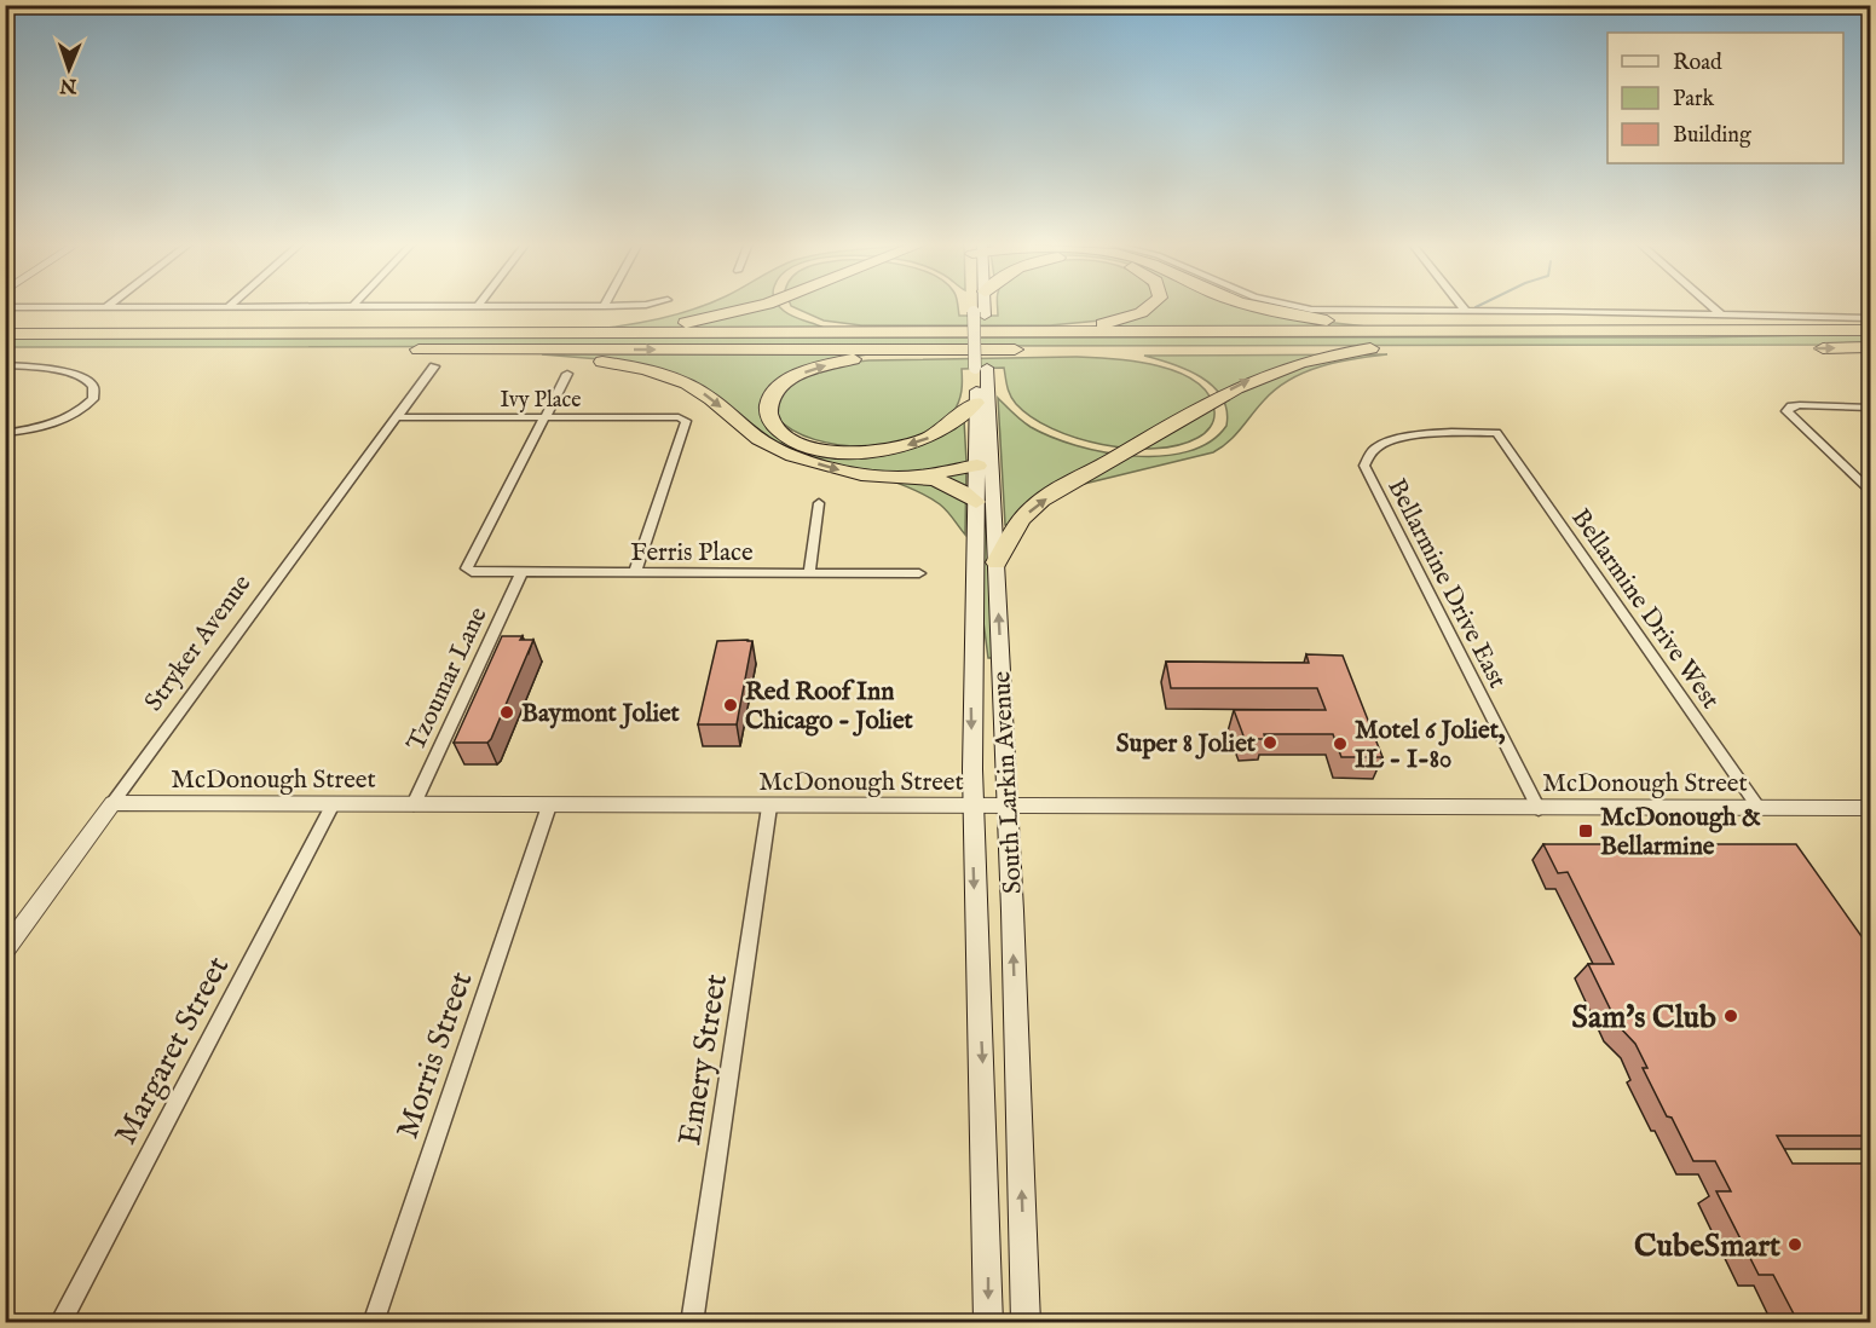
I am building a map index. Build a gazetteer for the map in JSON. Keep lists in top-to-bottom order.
{
  "streets": {
    "main road": ["South Larkin Avenue"],
    "street": [
      "Ivy Place",
      "Ferris Place",
      "Bellarmine Drive East",
      "Bellarmine Drive West",
      "Stryker Avenue",
      "Tzoumar Lane",
      "McDonough Street",
      "Margaret Street",
      "Morris Street",
      "Emery Street"
    ]
  },
  "crossings": [
    ["Ivy Place", "Ferris Place"],
    ["Ivy Place", "Stryker Avenue"],
    ["Ferris Place", "Tzoumar Lane"],
    ["Bellarmine Drive East", "Bellarmine Drive West"],
    ["Bellarmine Drive East", "McDonough Street"],
    ["Bellarmine Drive West", "McDonough Street"],
    ["Stryker Avenue", "McDonough Street"],
    ["Tzoumar Lane", "McDonough Street"],
    ["McDonough Street", "South Larkin Avenue"],
    ["McDonough Street", "Margaret Street"],
    ["McDonough Street", "Morris Street"],
    ["McDonough Street", "Emery Street"]
  ],
  "places": {
    "other": [
      "Red Roof Inn Chicago - Joliet",
      "Baymont Joliet",
      "Super 8 Joliet",
      "Motel 6 Joliet, IL - I-80",
      "Sam's Club",
      "CubeSmart"
    ],
    "transit": ["McDonough & Bellarmine"]
  },
  "legend": ["Road", "Park", "Building"],
  "north": "bottom"
}
